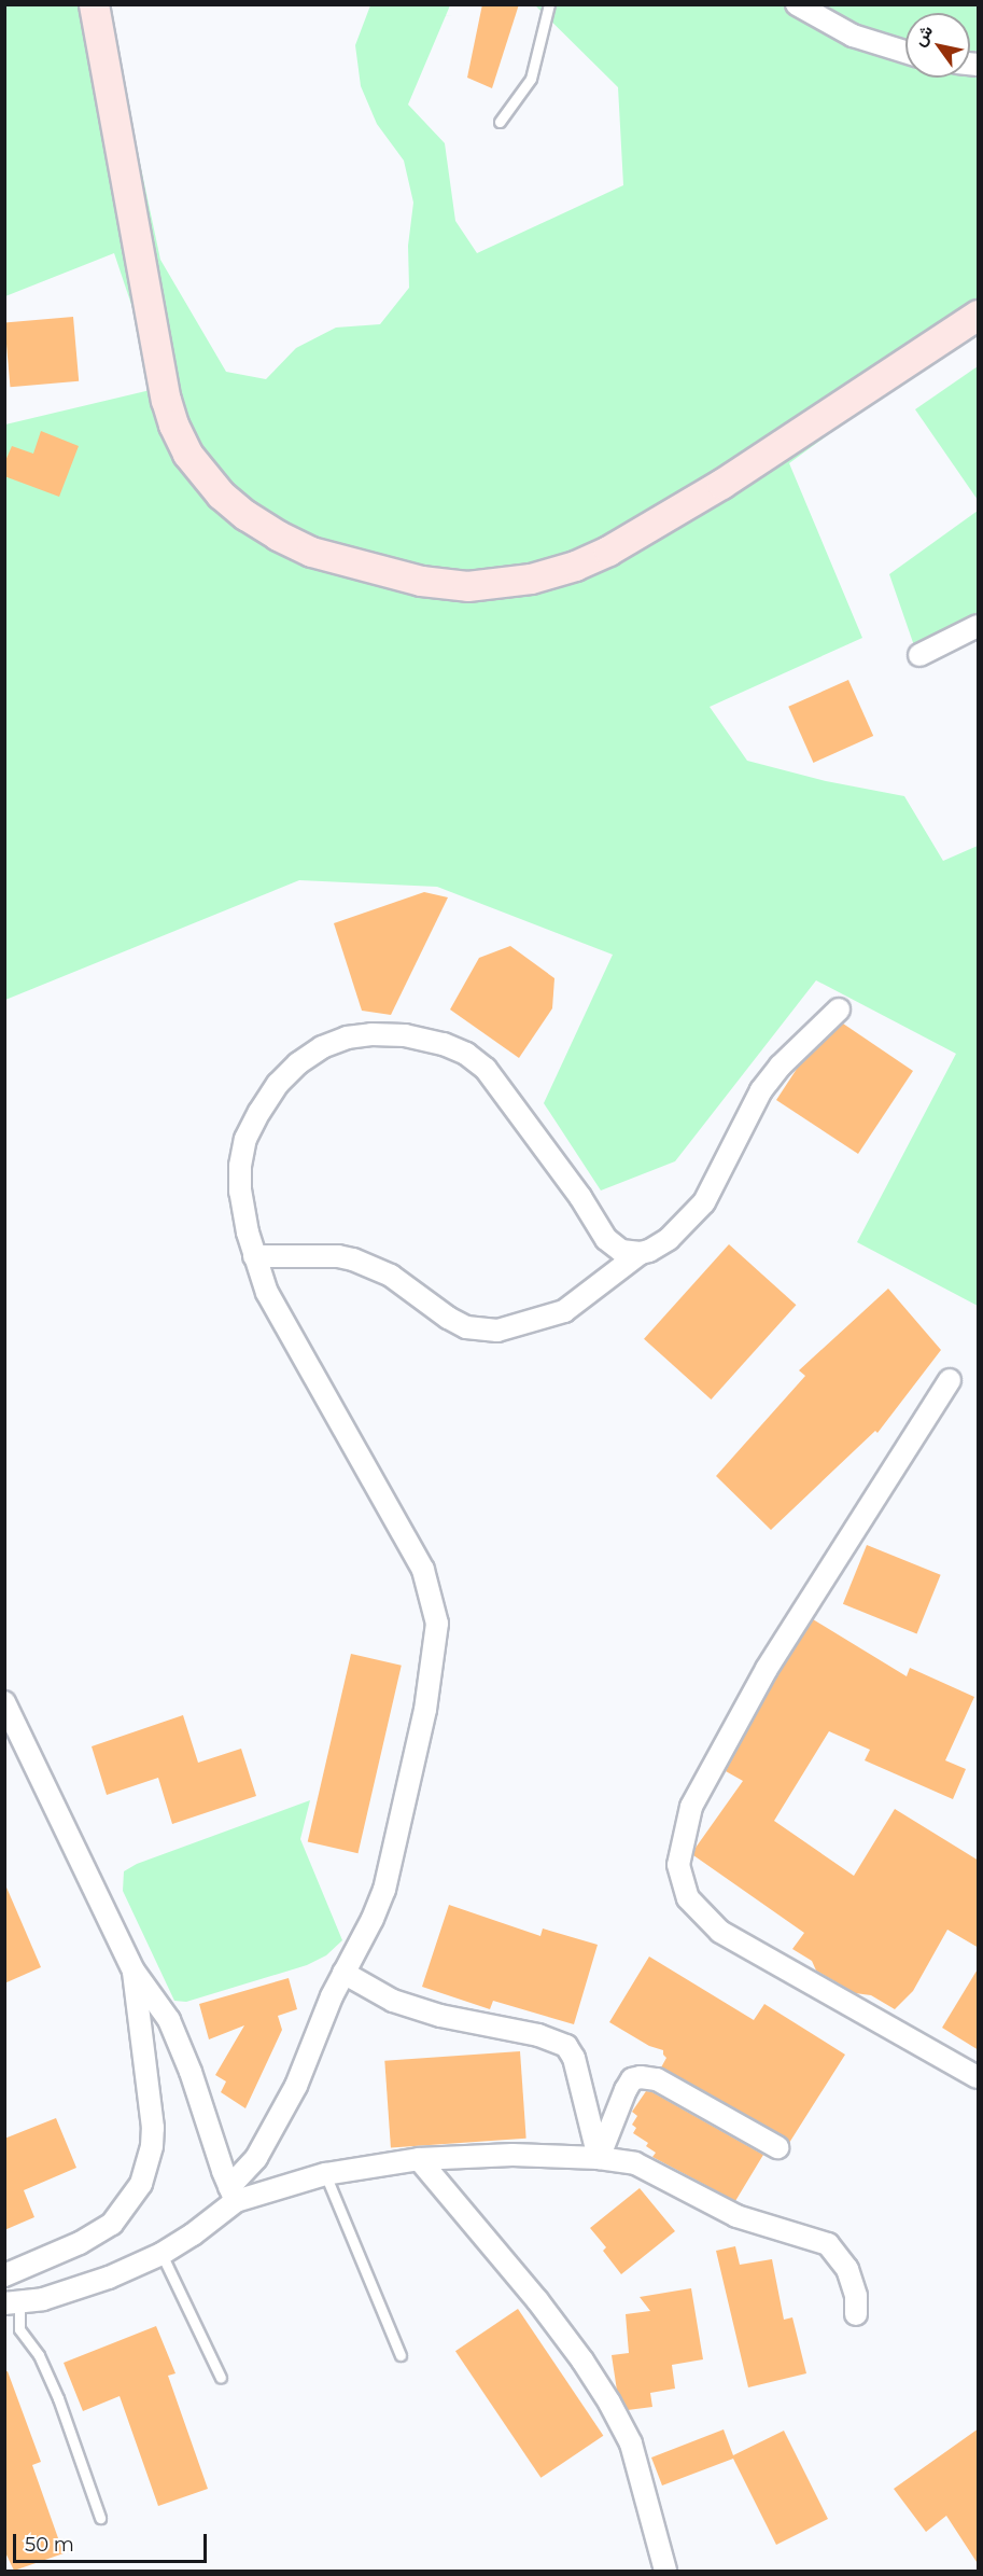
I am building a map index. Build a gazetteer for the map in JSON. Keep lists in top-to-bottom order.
{
  "scale_bar": "50 m",
  "north": "top left"
}
